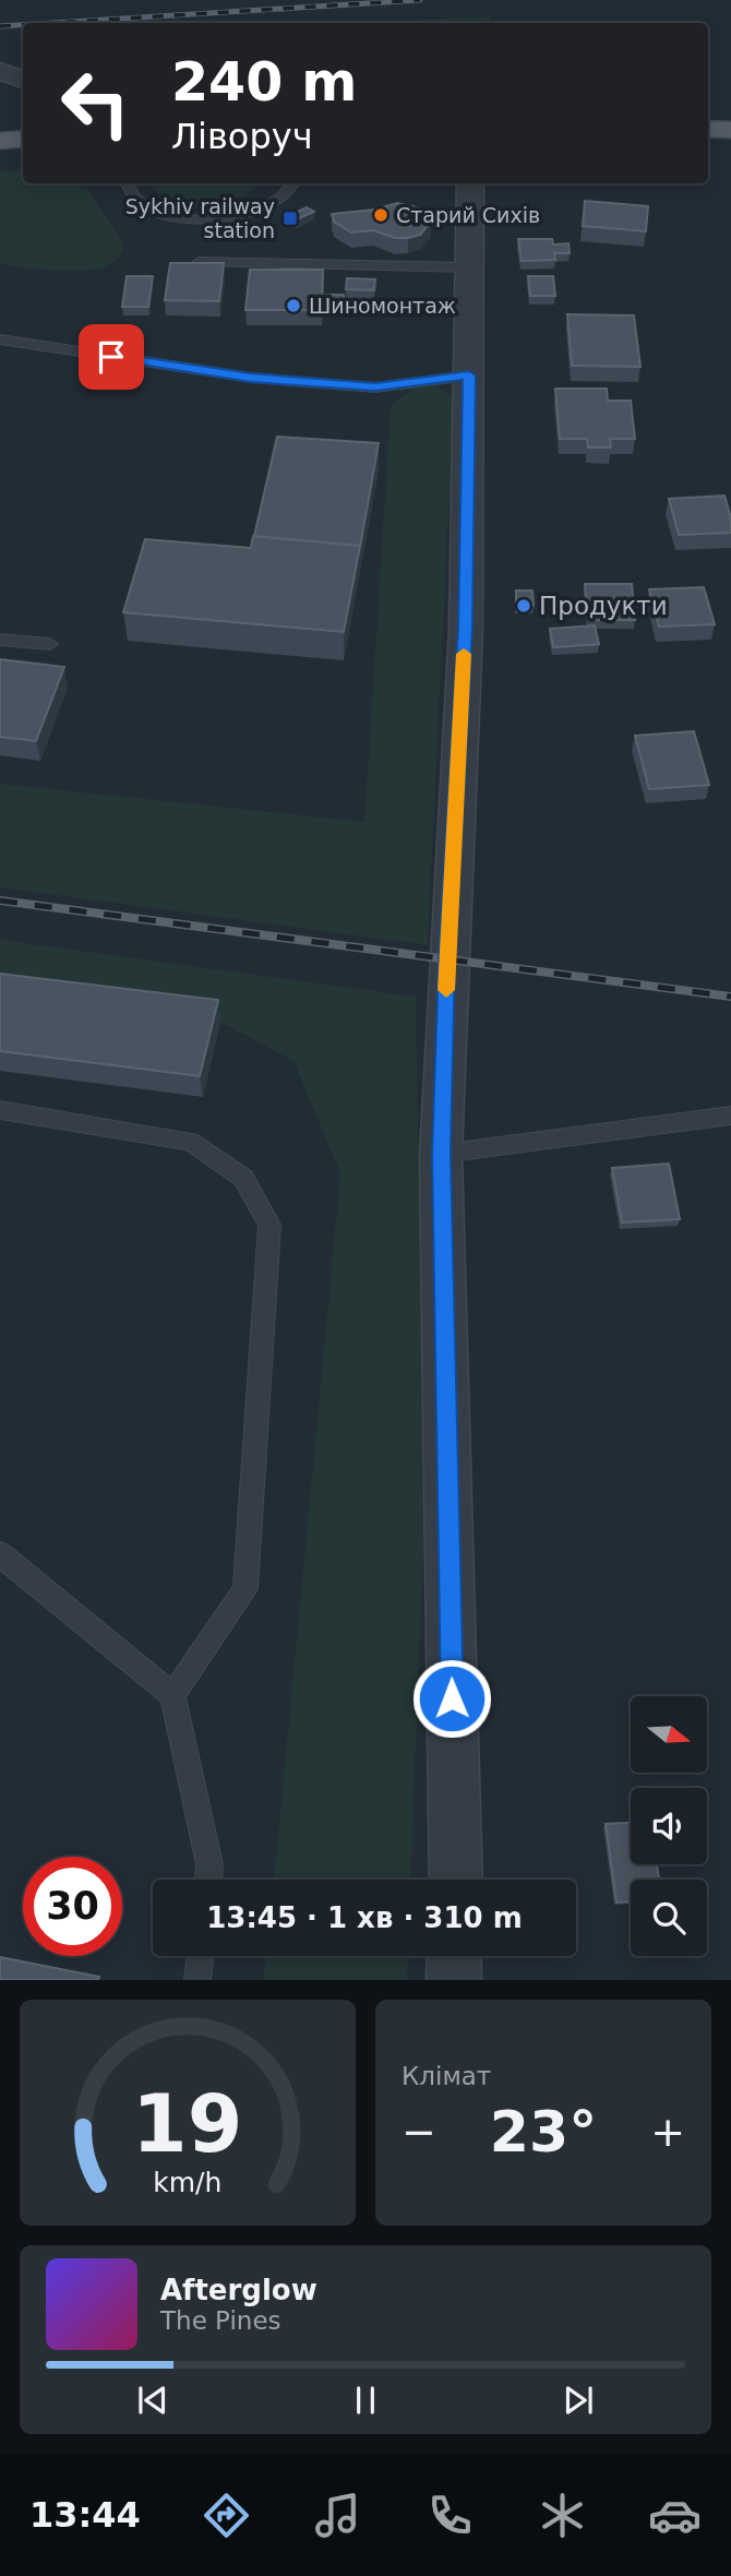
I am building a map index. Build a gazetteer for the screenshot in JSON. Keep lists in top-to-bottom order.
{
  "places": {
    "other": ["Старий Сихів", "Шиномонтаж", "Продукти"],
    "transit": ["Sykhiv railway station"]
  },
  "north": "right",
  "page": {
    "turn": ["240 m", "Ліворуч"],
    "limit": "30",
    "trip": "13:45 · 1 хв · 310 m",
    "tile": "Клімат",
    "heat": ["−", "23°", "+"],
    "song": ["Afterglow", "The Pines"],
    "tabs": "13:44",
    "gauge": ["19", "km/h"]
  }
}
